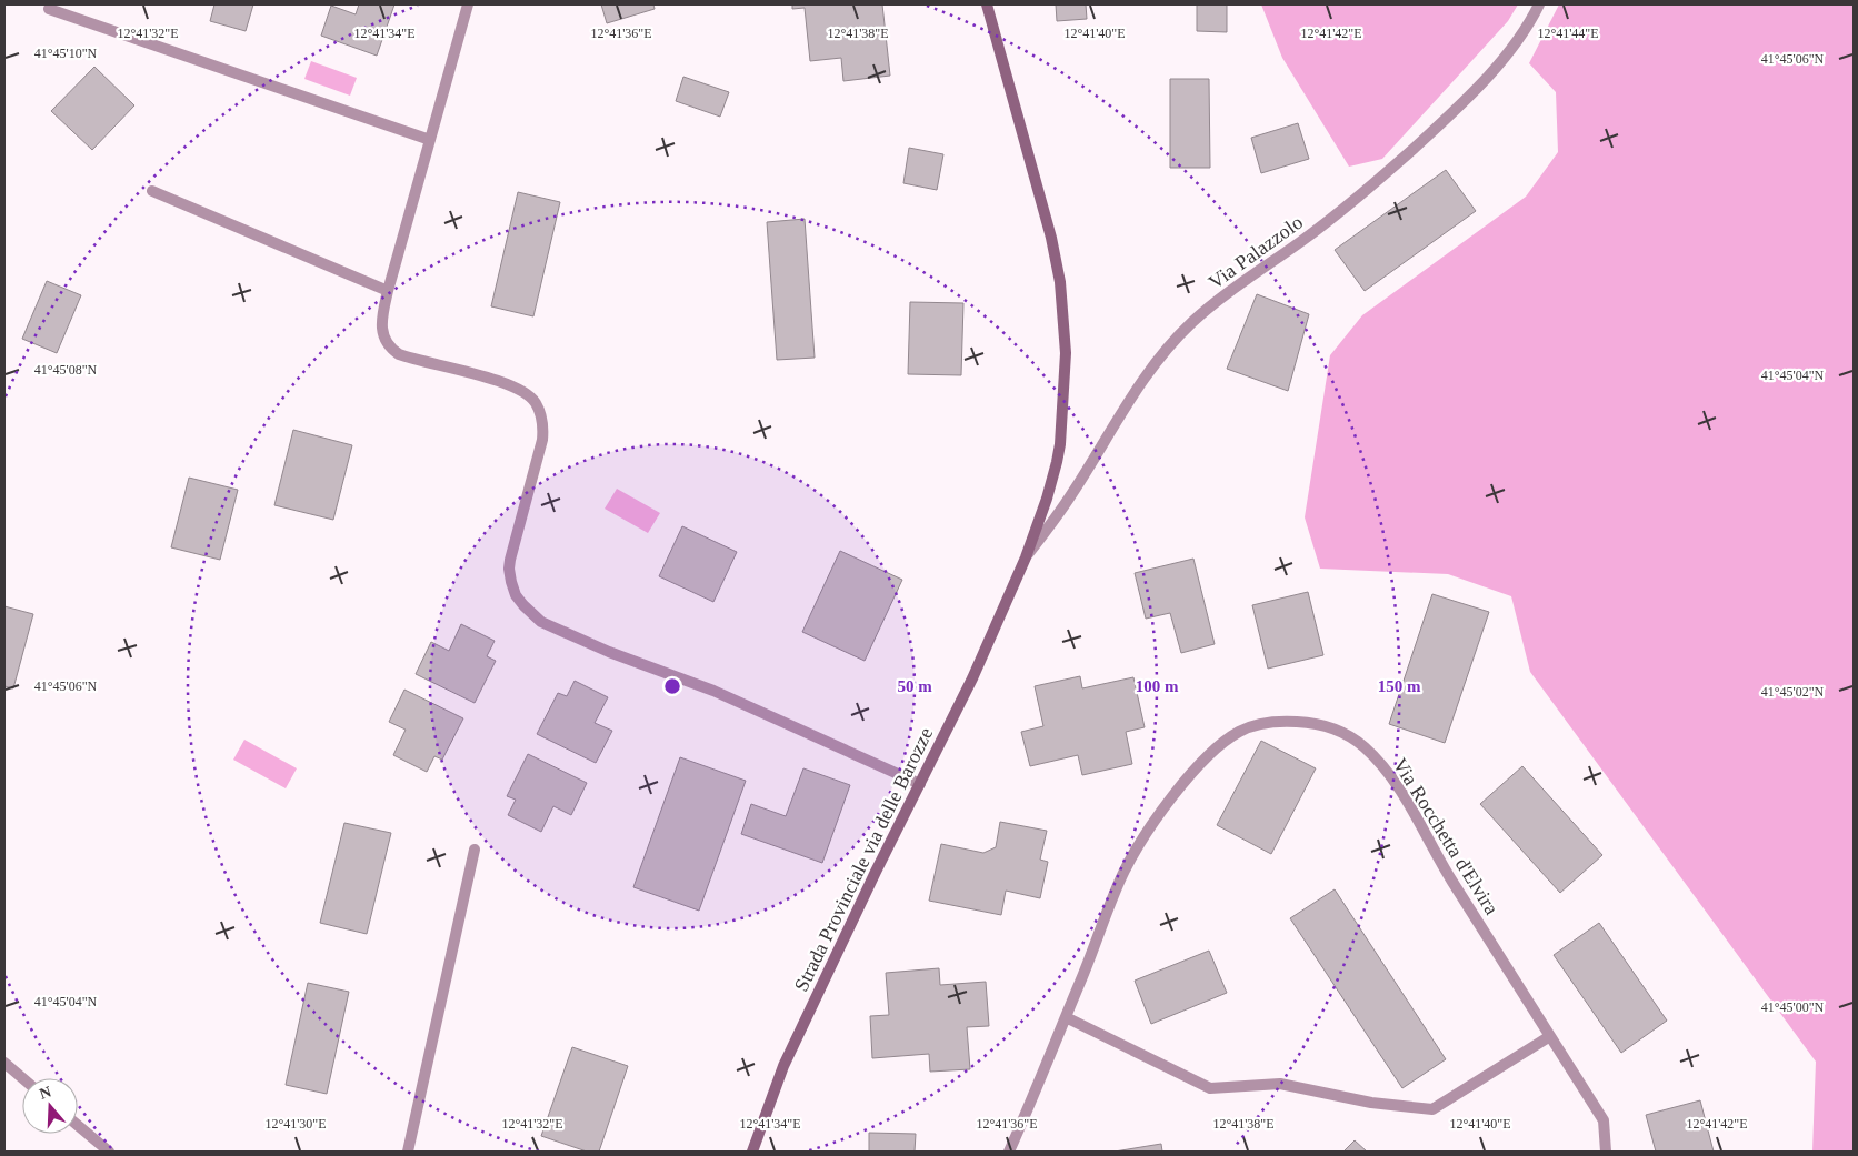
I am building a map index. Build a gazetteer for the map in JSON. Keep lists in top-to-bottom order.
{
  "streets": {
    "main road": ["Strada Provinciale via delle Barozze"],
    "street": ["Via Palazzolo", "Via Rocchetta d'Elvira"]
  },
  "crossings": [
    ["Via Palazzolo", "Strada Provinciale via delle Barozze"]
  ],
  "north": "top",
  "coordinates": [
    "12°41'32\"E",
    "12°41'34\"E",
    "12°41'36\"E",
    "12°41'38\"E",
    "12°41'40\"E",
    "12°41'42\"E",
    "12°41'44\"E",
    "41°45'10\"N",
    "41°45'06\"N",
    "41°45'08\"N",
    "41°45'04\"N",
    "41°45'02\"N",
    "41°45'00\"N",
    "12°41'30\"E"
  ],
  "rings": ["50 m", "100 m", "150 m"]
}
